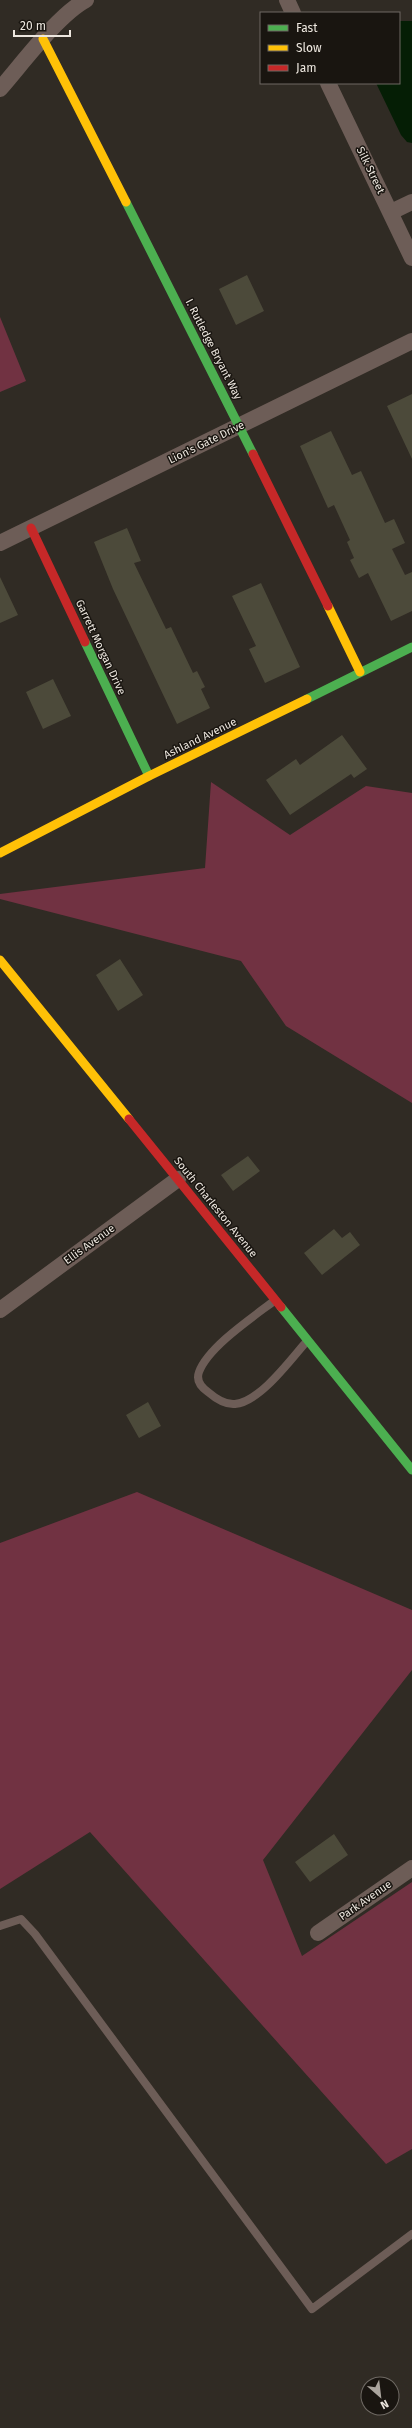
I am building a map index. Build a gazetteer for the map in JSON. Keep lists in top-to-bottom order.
{
  "streets": {
    "street": [
      "Silk Street",
      "I. Rutledge Bryant Way",
      "Lion's Gate Drive",
      "Garrett Morgan Drive",
      "Ashland Avenue",
      "South Charleston Avenue",
      "Ellis Avenue",
      "Park Avenue"
    ]
  },
  "crossings": [
    ["I. Rutledge Bryant Way", "Lion's Gate Drive"],
    ["I. Rutledge Bryant Way", "Ashland Avenue"],
    ["Lion's Gate Drive", "Garrett Morgan Drive"],
    ["Garrett Morgan Drive", "Ashland Avenue"],
    ["South Charleston Avenue", "Ellis Avenue"]
  ],
  "legend": ["Fast", "Slow", "Jam"],
  "scale_bar": "20 m",
  "north": "bottom right"
}
